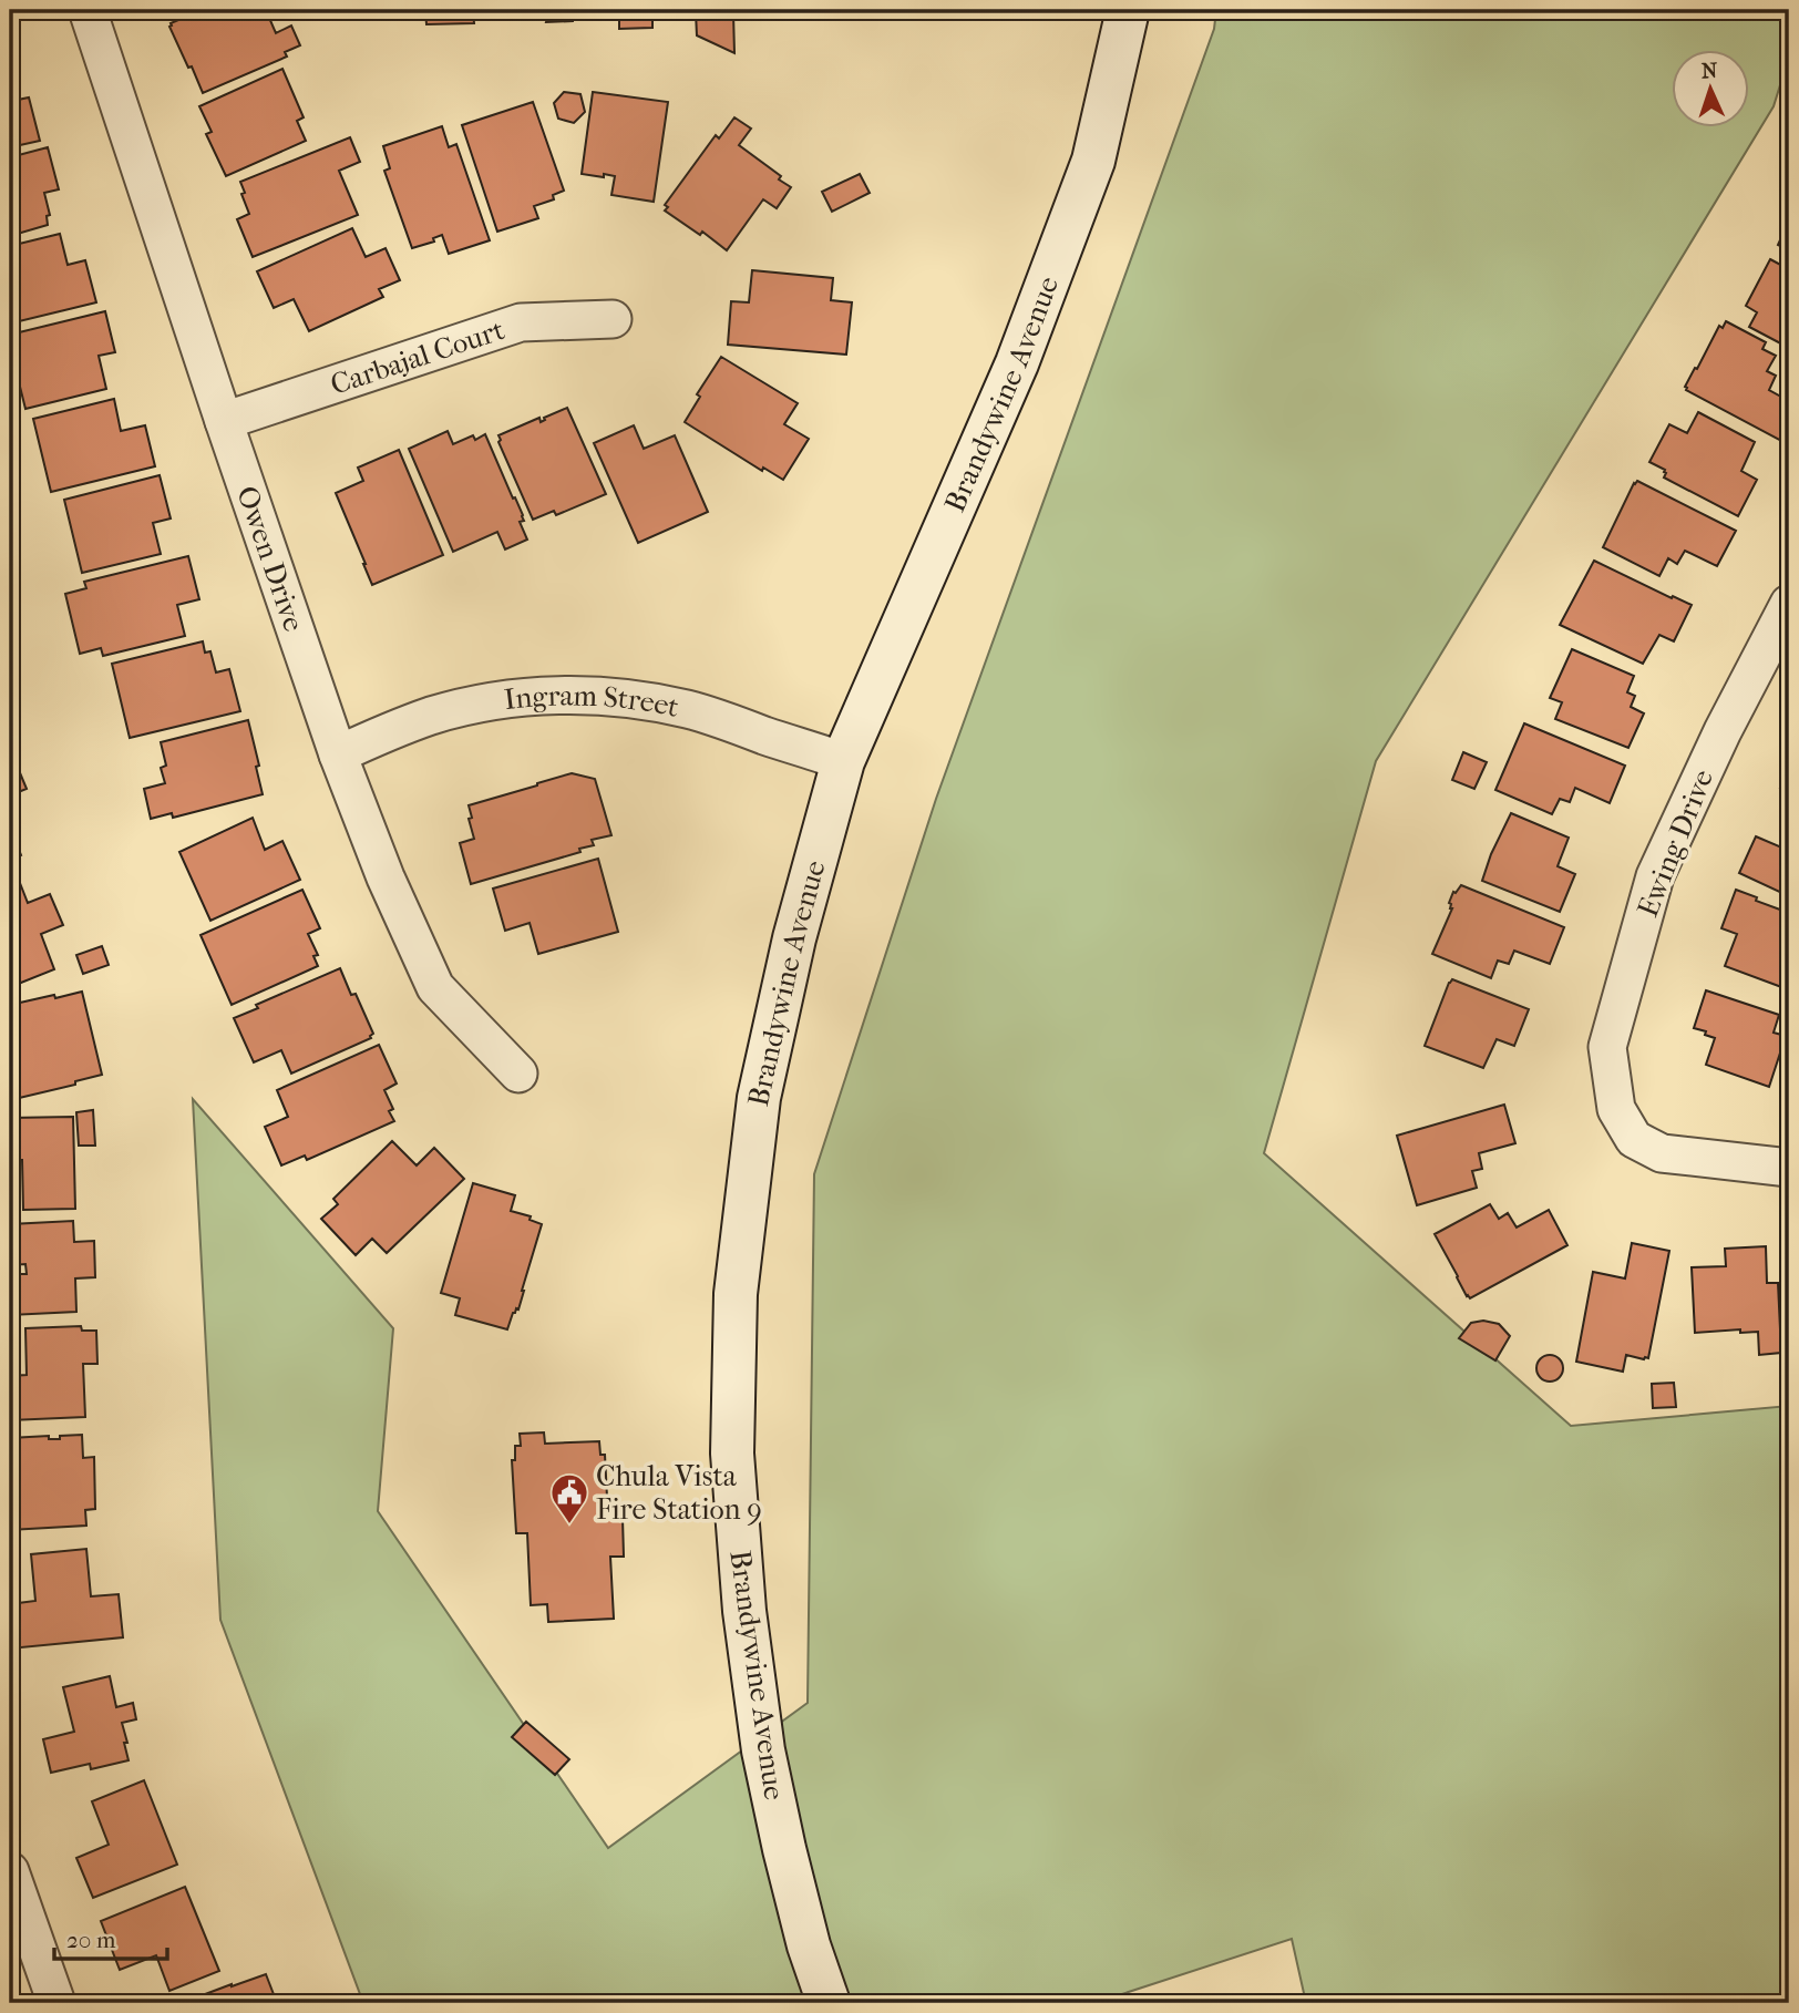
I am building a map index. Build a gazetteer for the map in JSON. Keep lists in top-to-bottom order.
{
  "streets": {
    "street": [
      "Carbajal Court",
      "Brandywine Avenue",
      "Owen Drive",
      "Ingram Street",
      "Ewing Drive"
    ]
  },
  "crossings": [
    ["Carbajal Court", "Owen Drive"],
    ["Brandywine Avenue", "Ingram Street"],
    ["Owen Drive", "Ingram Street"]
  ],
  "places": {
    "public building": ["Chula Vista Fire Station 9"]
  },
  "scale_bar": "20 m",
  "north": "top"
}
